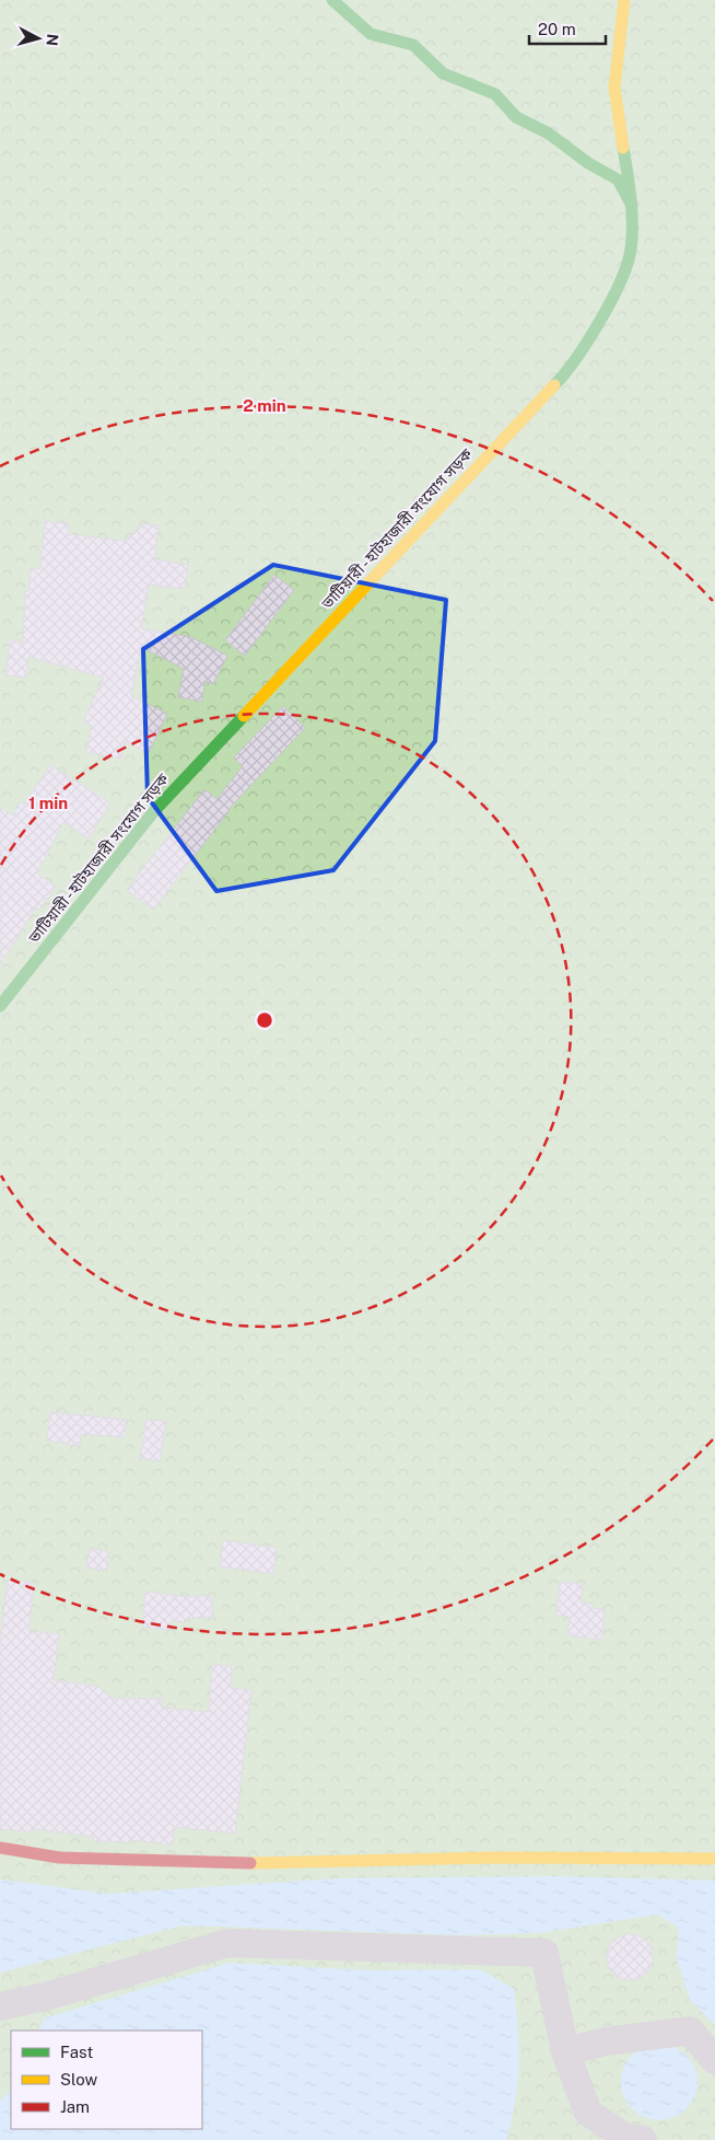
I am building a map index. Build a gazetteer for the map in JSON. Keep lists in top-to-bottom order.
{
  "streets": {
    "main road": ["ভাটিয়ারী - হাটহাজারী সংযোগ সড়ক"]
  },
  "legend": ["Fast", "Slow", "Jam"],
  "scale_bar": "20 m",
  "north": "right",
  "rings": ["2 min", "1 min"]
}
